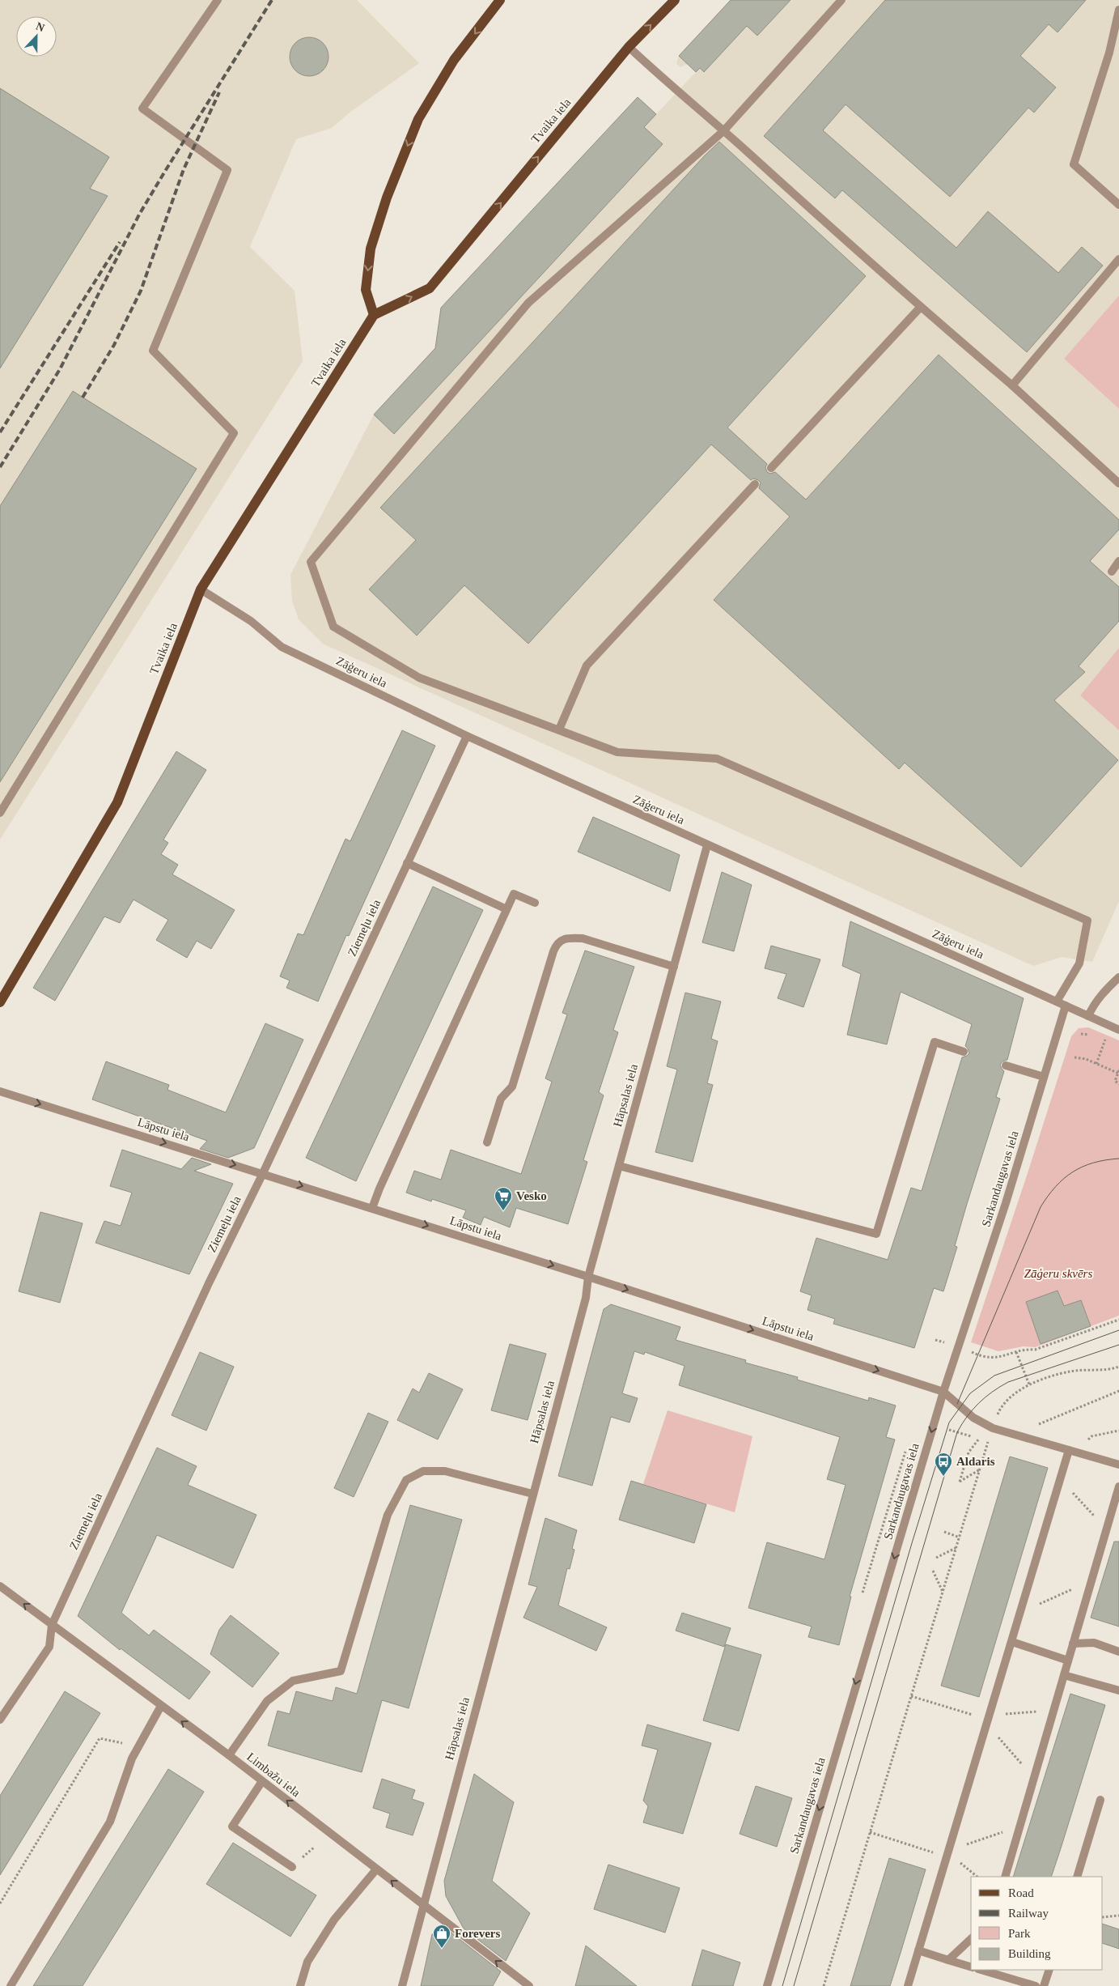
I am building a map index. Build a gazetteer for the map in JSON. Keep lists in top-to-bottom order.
{
  "streets": {
    "main road": ["Tvaika iela"],
    "street": [
      "Zāģeru iela",
      "Ziemeļu iela",
      "Hāpsalas iela",
      "Lāpstu iela",
      "Sarkandaugavas iela",
      "Limbažu iela"
    ]
  },
  "crossings": [
    ["Tvaika iela", "Zāģeru iela"],
    ["Zāģeru iela", "Ziemeļu iela"],
    ["Zāģeru iela", "Hāpsalas iela"],
    ["Zāģeru iela", "Sarkandaugavas iela"],
    ["Ziemeļu iela", "Lāpstu iela"],
    ["Ziemeļu iela", "Limbažu iela"],
    ["Hāpsalas iela", "Lāpstu iela"],
    ["Hāpsalas iela", "Limbažu iela"],
    ["Lāpstu iela", "Sarkandaugavas iela"]
  ],
  "one_way": [
    "Tvaika iela",
    "Lāpstu iela",
    "Sarkandaugavas iela",
    "Limbažu iela"
  ],
  "parks": ["Zāģeru skvērs"],
  "places": {
    "supermarket": ["Vesko"],
    "bus stop": ["Aldaris"],
    "shop": ["Forevers"]
  },
  "legend": [
    "Road",
    "Railway",
    "Park",
    "Building"
  ],
  "north": "top"
}
